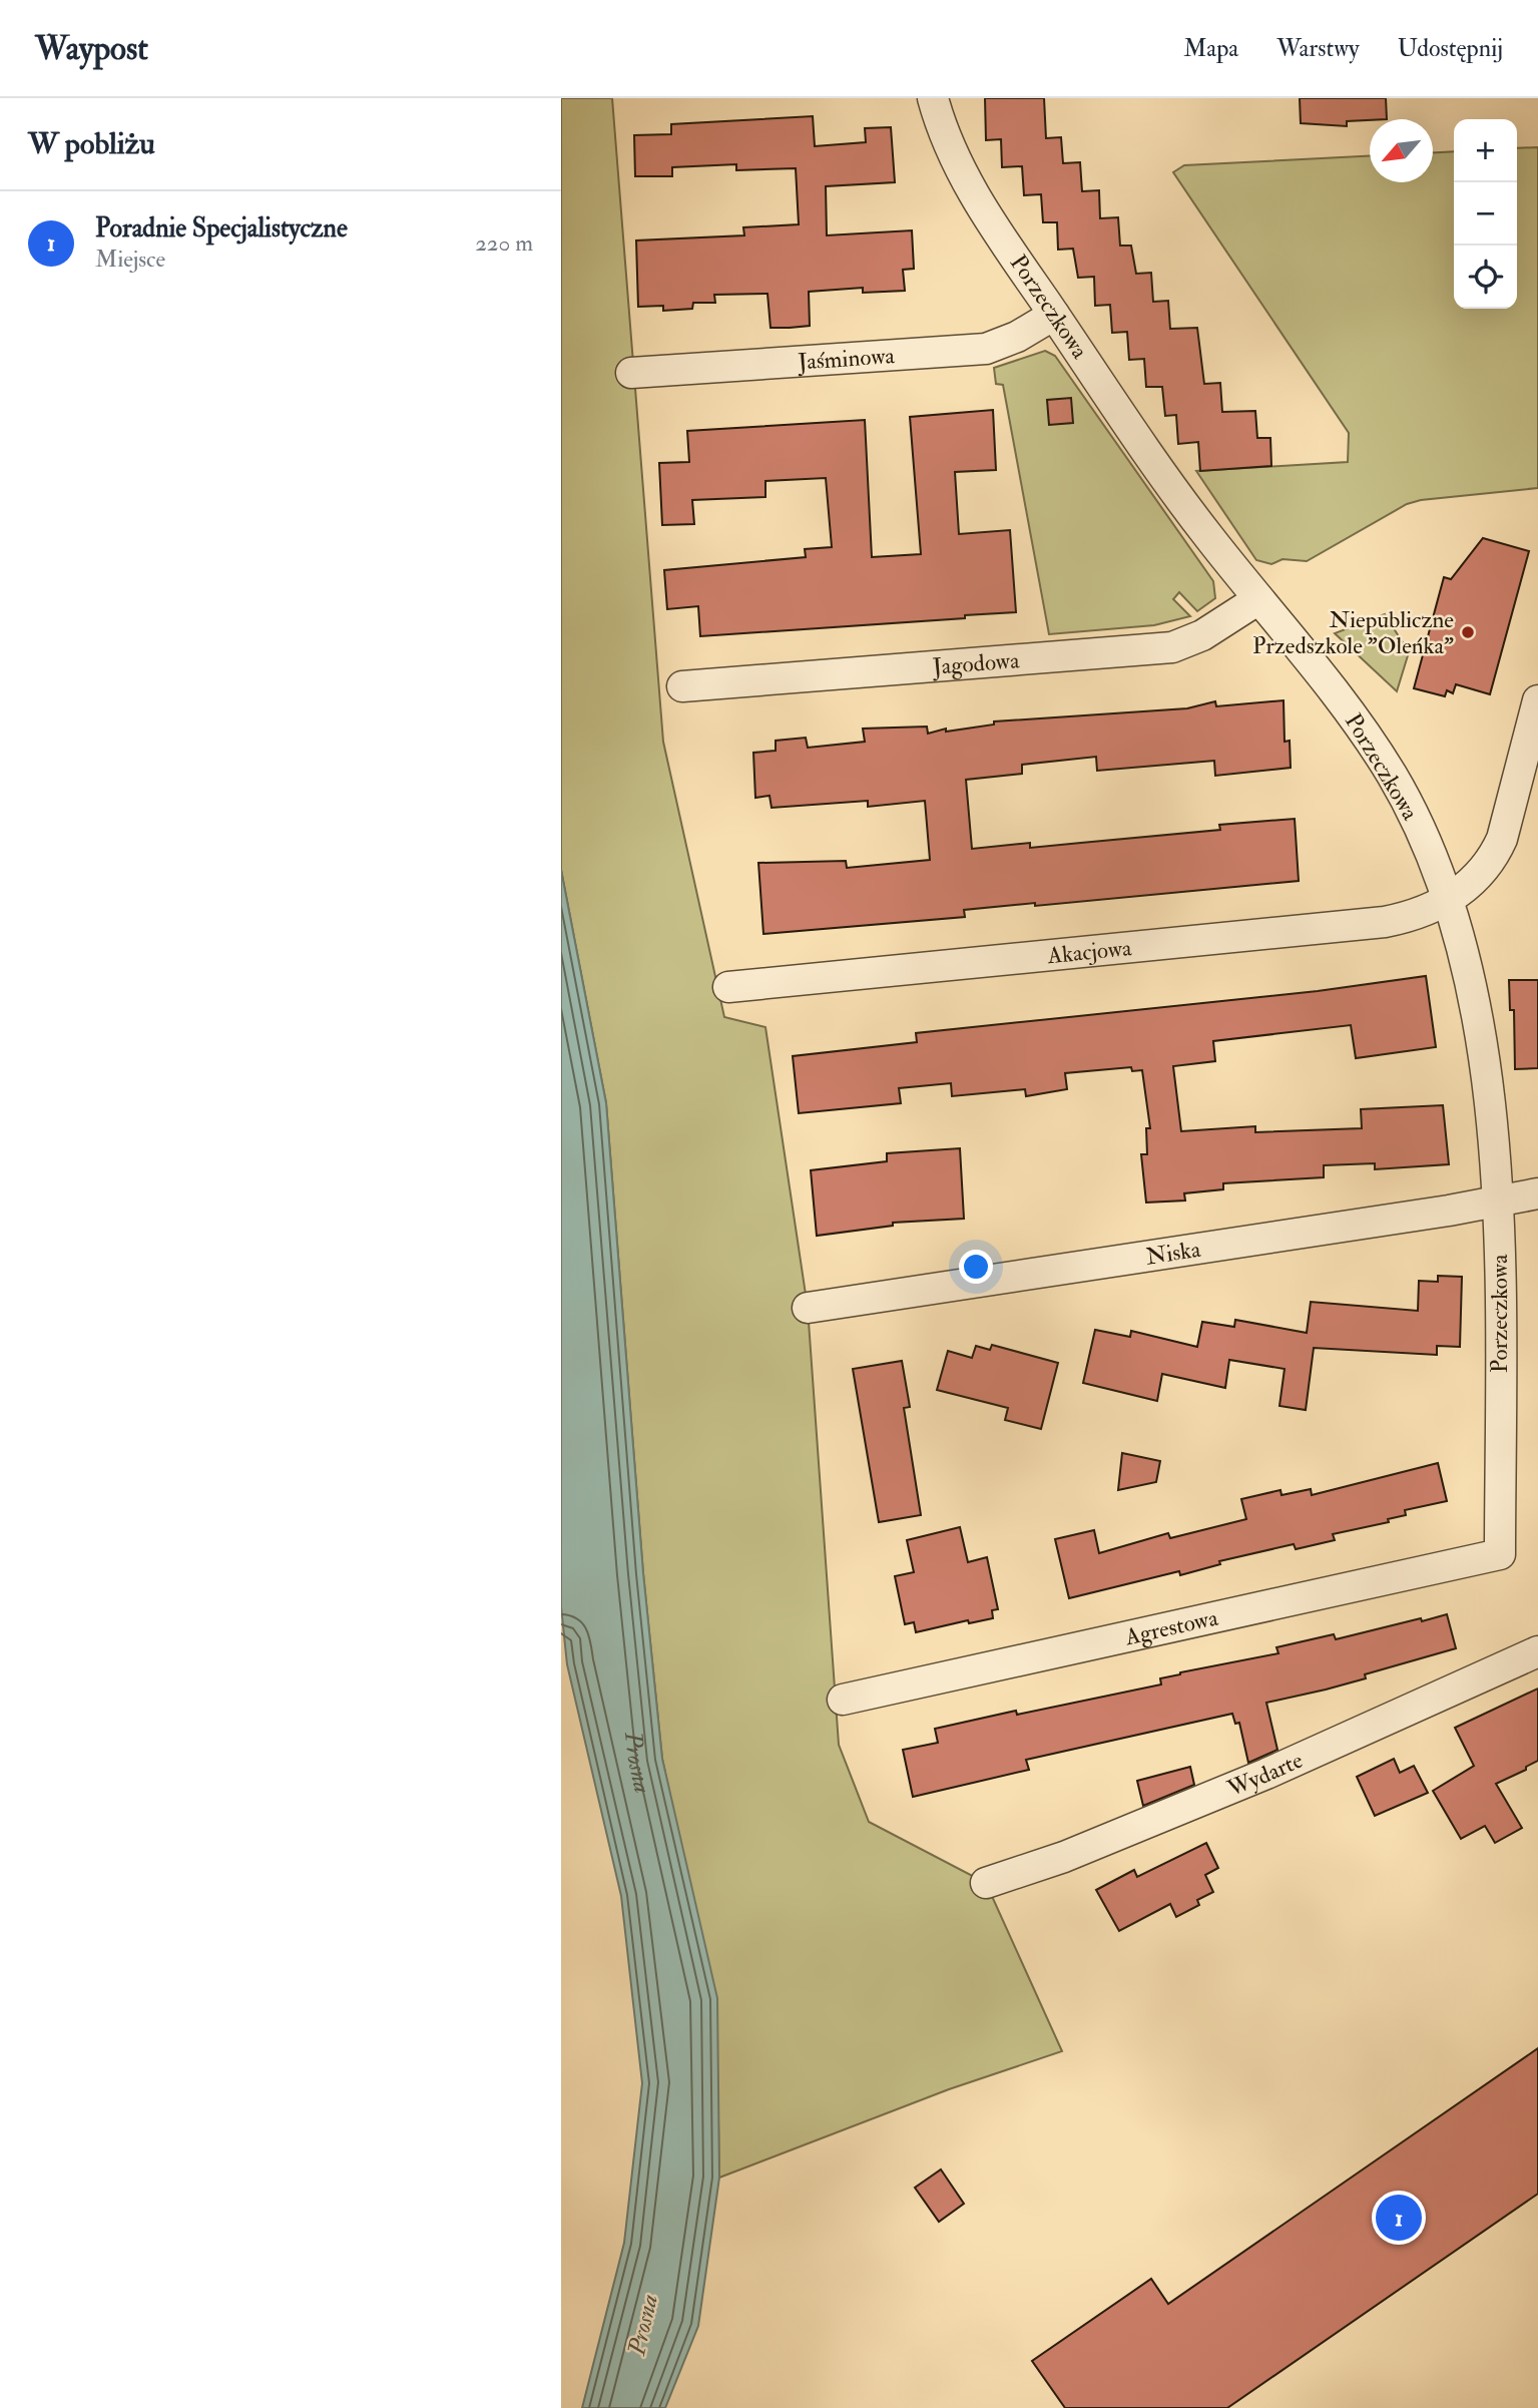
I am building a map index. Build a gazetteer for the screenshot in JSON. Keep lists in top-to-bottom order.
{
  "streets": {
    "street": [
      "Porzeczkowa",
      "Jaśminowa",
      "Jagodowa",
      "Akacjowa",
      "Niska",
      "Agrestowa",
      "Wydarte"
    ]
  },
  "crossings": [
    ["Porzeczkowa", "Jaśminowa"],
    ["Porzeczkowa", "Jagodowa"],
    ["Porzeczkowa", "Akacjowa"],
    ["Porzeczkowa", "Niska"],
    ["Porzeczkowa", "Agrestowa"]
  ],
  "water": ["Prosna"],
  "places": ["Niepubliczne Przedszkole \"Oleńka\""],
  "north": "bottom left",
  "page": {
    "header": "Waypost",
    "nav": ["Mapa", "Warstwy", "Udostępnij"],
    "heading": "W pobliżu",
    "map_buttons": ["+", "−"],
    "list": [
      {
        "mark": "1",
        "name": "Poradnie Specjalistyczne",
        "note": "Miejsce",
        "value": "220 m"
      }
    ],
    "pins": "1"
  }
}
